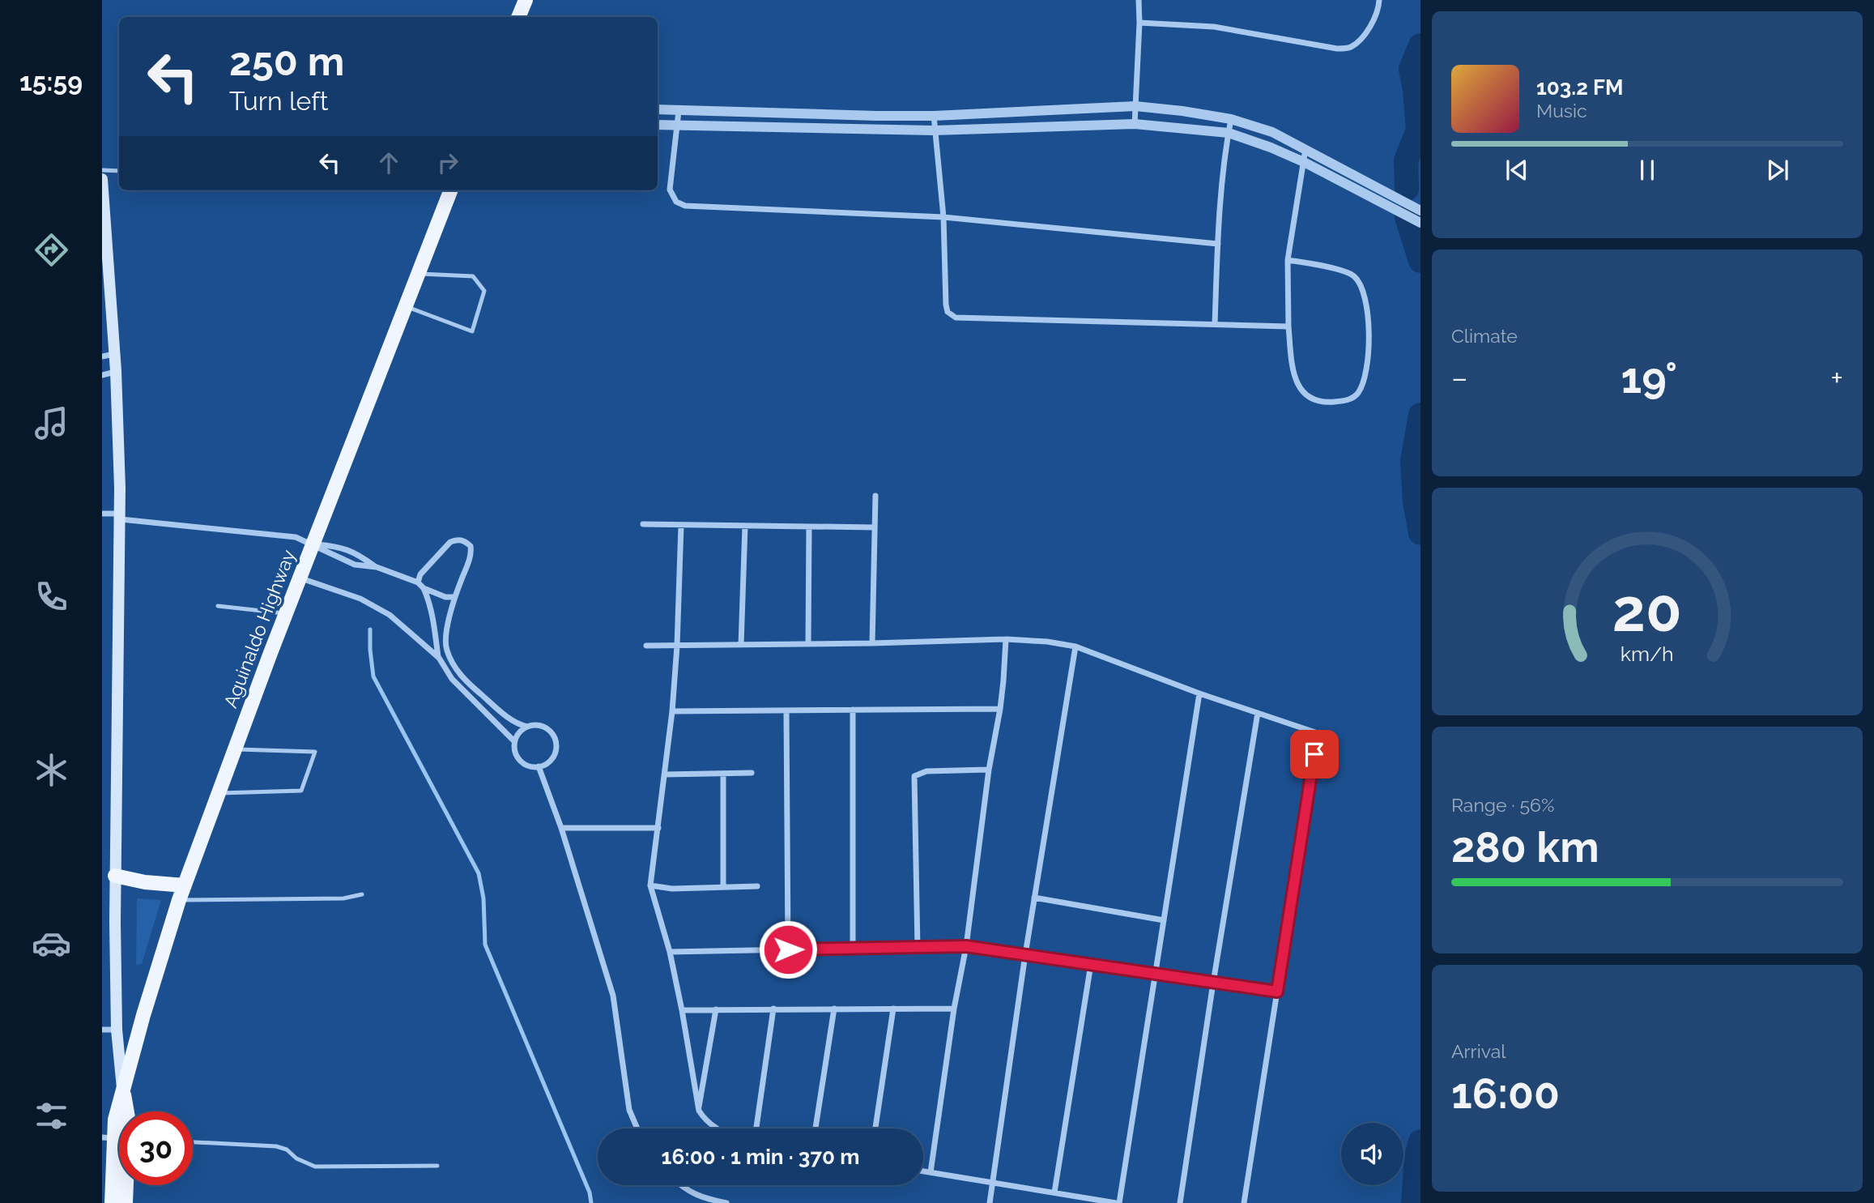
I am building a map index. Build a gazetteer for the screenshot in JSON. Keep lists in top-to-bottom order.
{
  "streets": {
    "main road": ["Aguinaldo Highway"]
  },
  "page": {
    "tabs": "15:59",
    "turn": ["250 m", "Turn left"],
    "song": ["103.2 FM", "Music"],
    "tile": [
      "Climate",
      ["Range · 56%", "280 km"],
      ["Arrival", "16:00"]
    ],
    "heat": ["−", "19°", "+"],
    "limit": "30",
    "trip": "16:00 · 1 min · 370 m",
    "gauge": ["20", "km/h"]
  }
}
